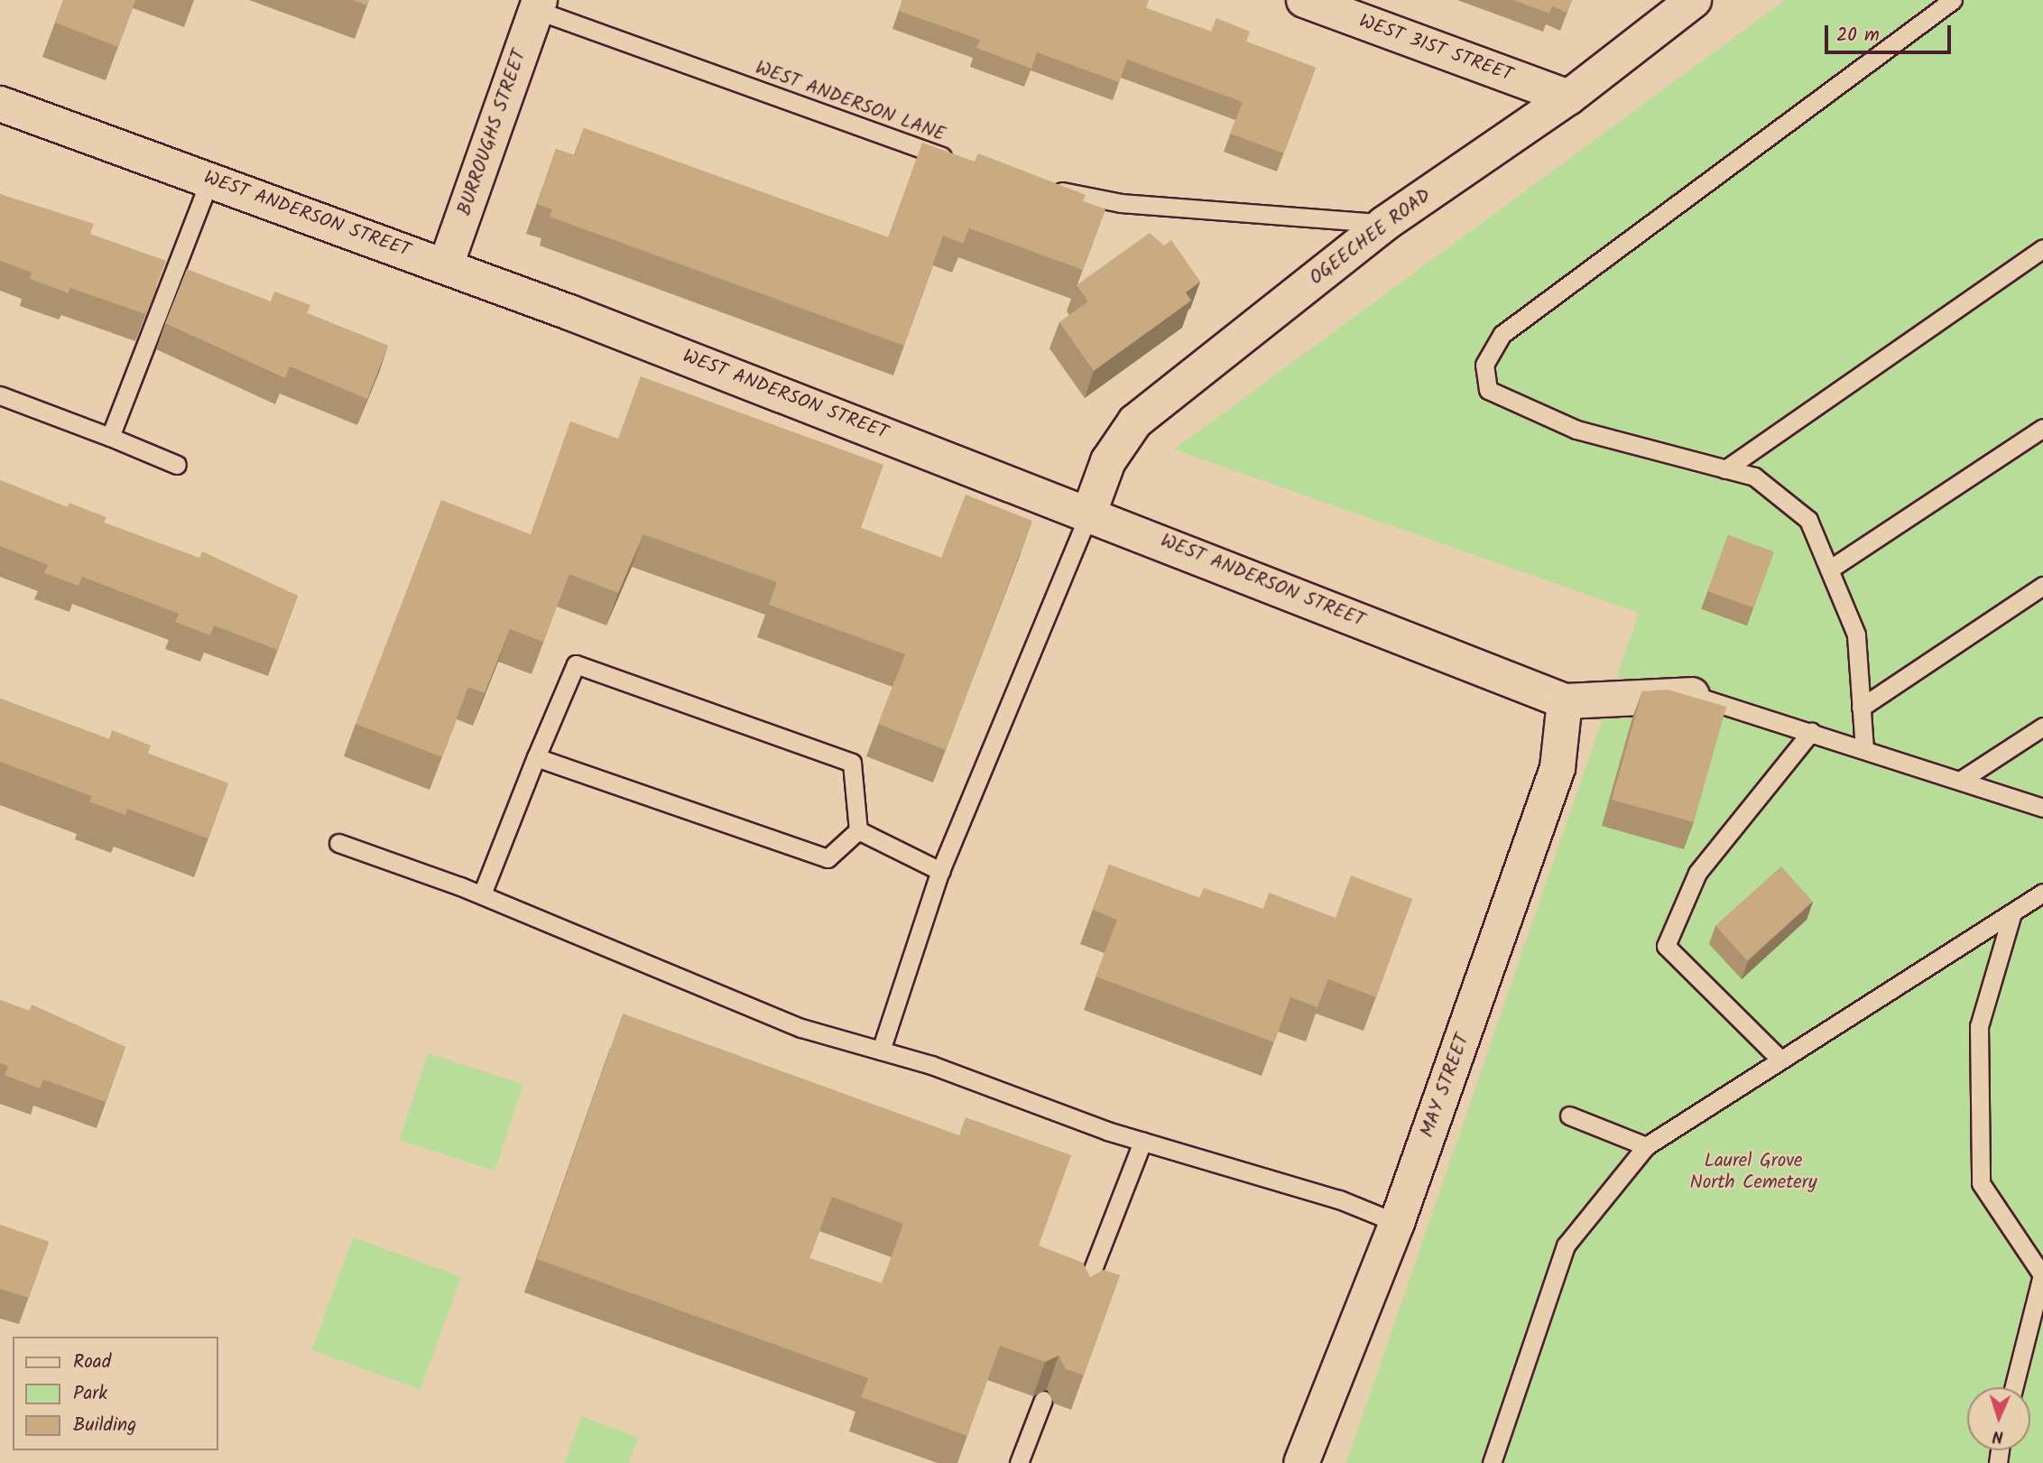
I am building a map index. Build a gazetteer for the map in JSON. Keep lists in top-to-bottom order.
{
  "streets": {
    "street": [
      "WEST 31ST STREET",
      "BURROUGHS STREET",
      "WEST ANDERSON STREET",
      "OGEECHEE ROAD",
      "MAY STREET"
    ],
    "lane": ["WEST ANDERSON LANE"]
  },
  "crossings": [
    ["WEST 31ST STREET", "OGEECHEE ROAD"],
    ["WEST ANDERSON LANE", "BURROUGHS STREET"],
    ["BURROUGHS STREET", "WEST ANDERSON STREET"],
    ["WEST ANDERSON STREET", "OGEECHEE ROAD"],
    ["WEST ANDERSON STREET", "MAY STREET"]
  ],
  "parks": ["Laurel Grove North Cemetery"],
  "legend": ["Road", "Park", "Building"],
  "scale_bar": "20 m",
  "north": "bottom"
}
